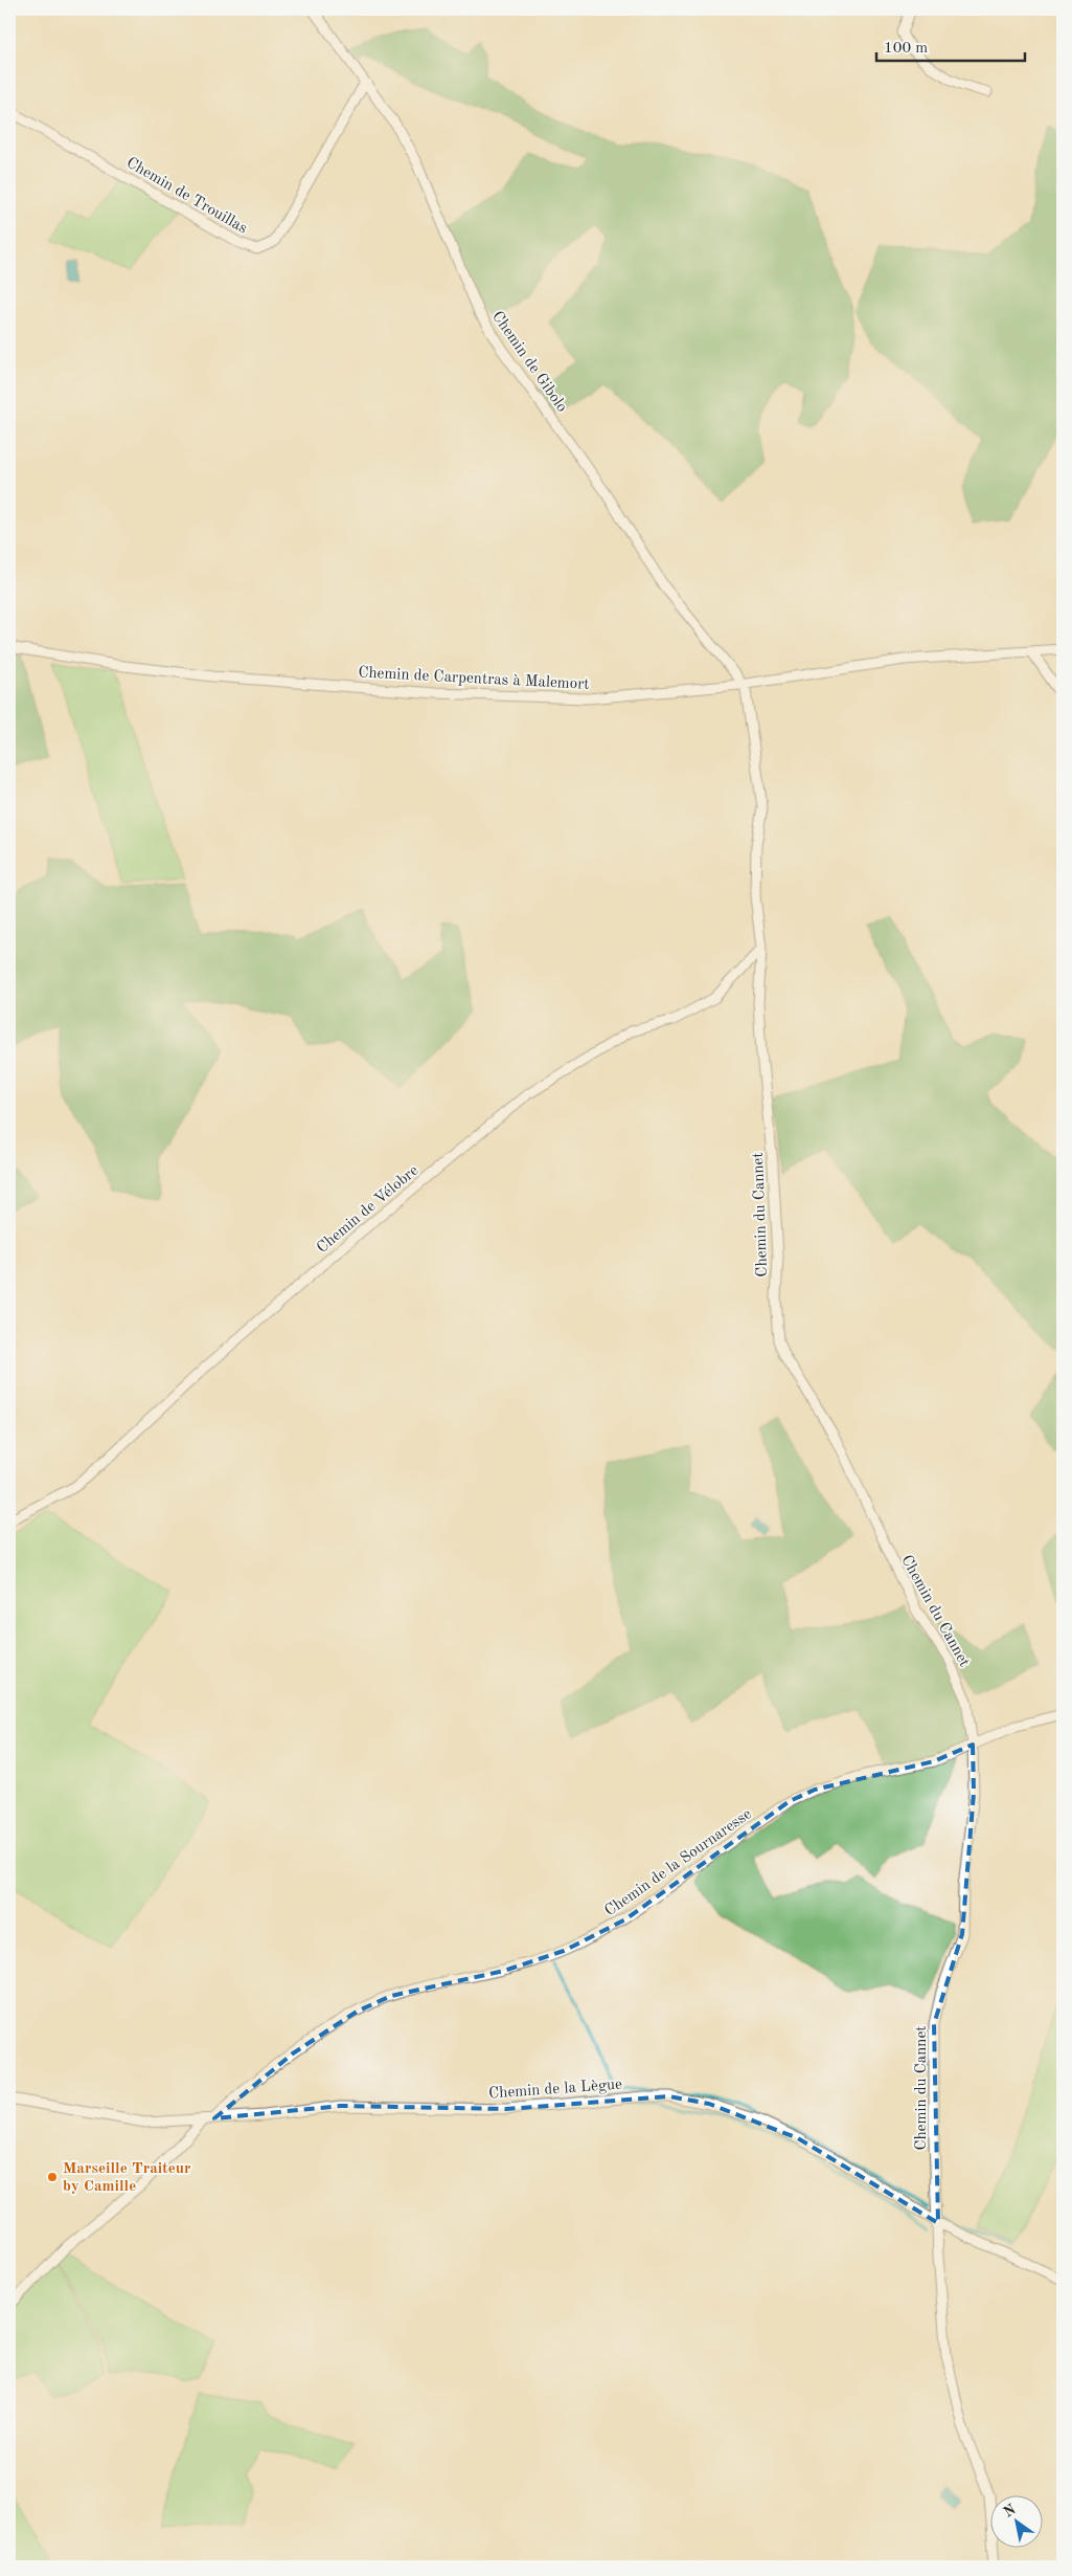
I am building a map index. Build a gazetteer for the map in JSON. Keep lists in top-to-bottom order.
{
  "streets": {
    "street": [
      "Chemin de Trouillas",
      "Chemin de Gibolo",
      "Chemin de Carpentras à Malemort",
      "Chemin de Vélobre",
      "Chemin du Cannet",
      "Chemin de la Sournaresse",
      "Chemin de la Lègue"
    ]
  },
  "crossings": [
    ["Chemin de Trouillas", "Chemin de Gibolo"],
    ["Chemin de Gibolo", "Chemin de Carpentras à Malemort"],
    ["Chemin de Gibolo", "Chemin du Cannet"],
    ["Chemin de Carpentras à Malemort", "Chemin du Cannet"],
    ["Chemin de Vélobre", "Chemin du Cannet"],
    ["Chemin du Cannet", "Chemin de la Sournaresse"],
    ["Chemin du Cannet", "Chemin de la Lègue"],
    ["Chemin de la Sournaresse", "Chemin de la Lègue"]
  ],
  "places": ["Marseille Traiteur by Camille"],
  "scale_bar": "100 m",
  "north": "top left"
}
